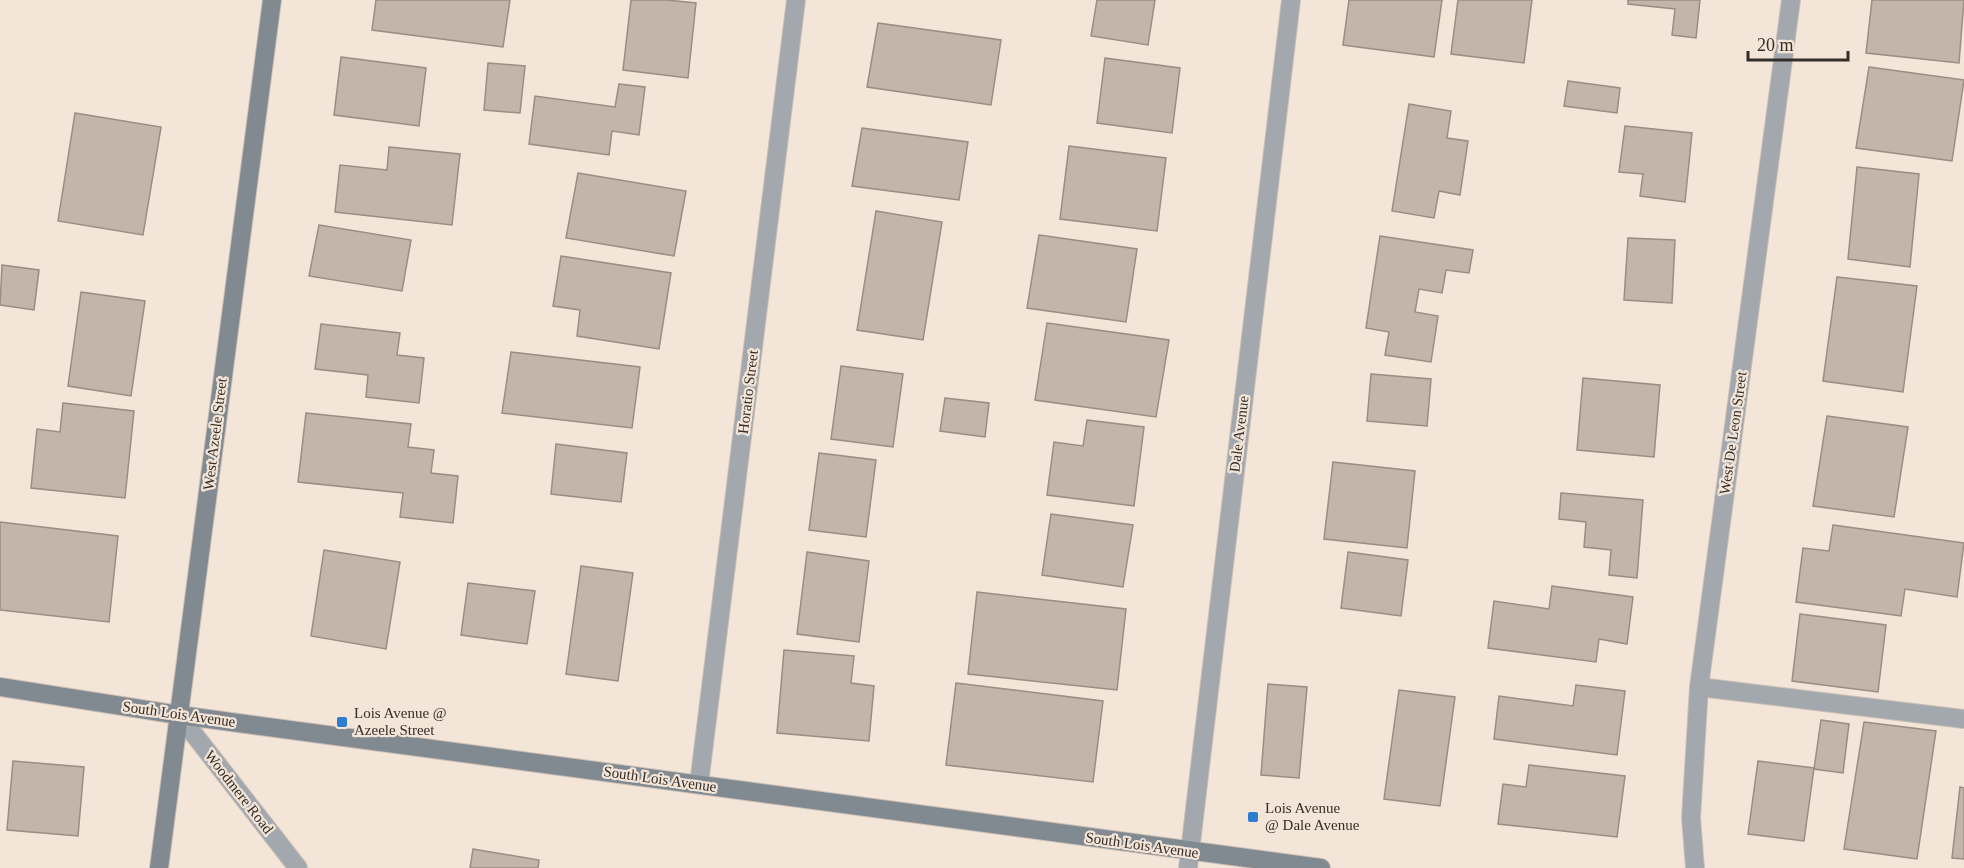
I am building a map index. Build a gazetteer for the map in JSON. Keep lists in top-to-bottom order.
{
  "streets": {
    "street": [
      "Horatio Street",
      "West De Leon Street",
      "West Azeele Street",
      "Dale Avenue",
      "South Lois Avenue",
      "Woodmere Road"
    ]
  },
  "crossings": [
    ["Horatio Street", "South Lois Avenue"],
    ["West Azeele Street", "South Lois Avenue"],
    ["West Azeele Street", "Woodmere Road"],
    ["Dale Avenue", "South Lois Avenue"],
    ["South Lois Avenue", "Woodmere Road"]
  ],
  "places": {
    "transit": ["Lois Avenue @ Azeele Street", "Lois Avenue @ Dale Avenue"]
  },
  "scale_bar": "20 m"
}
